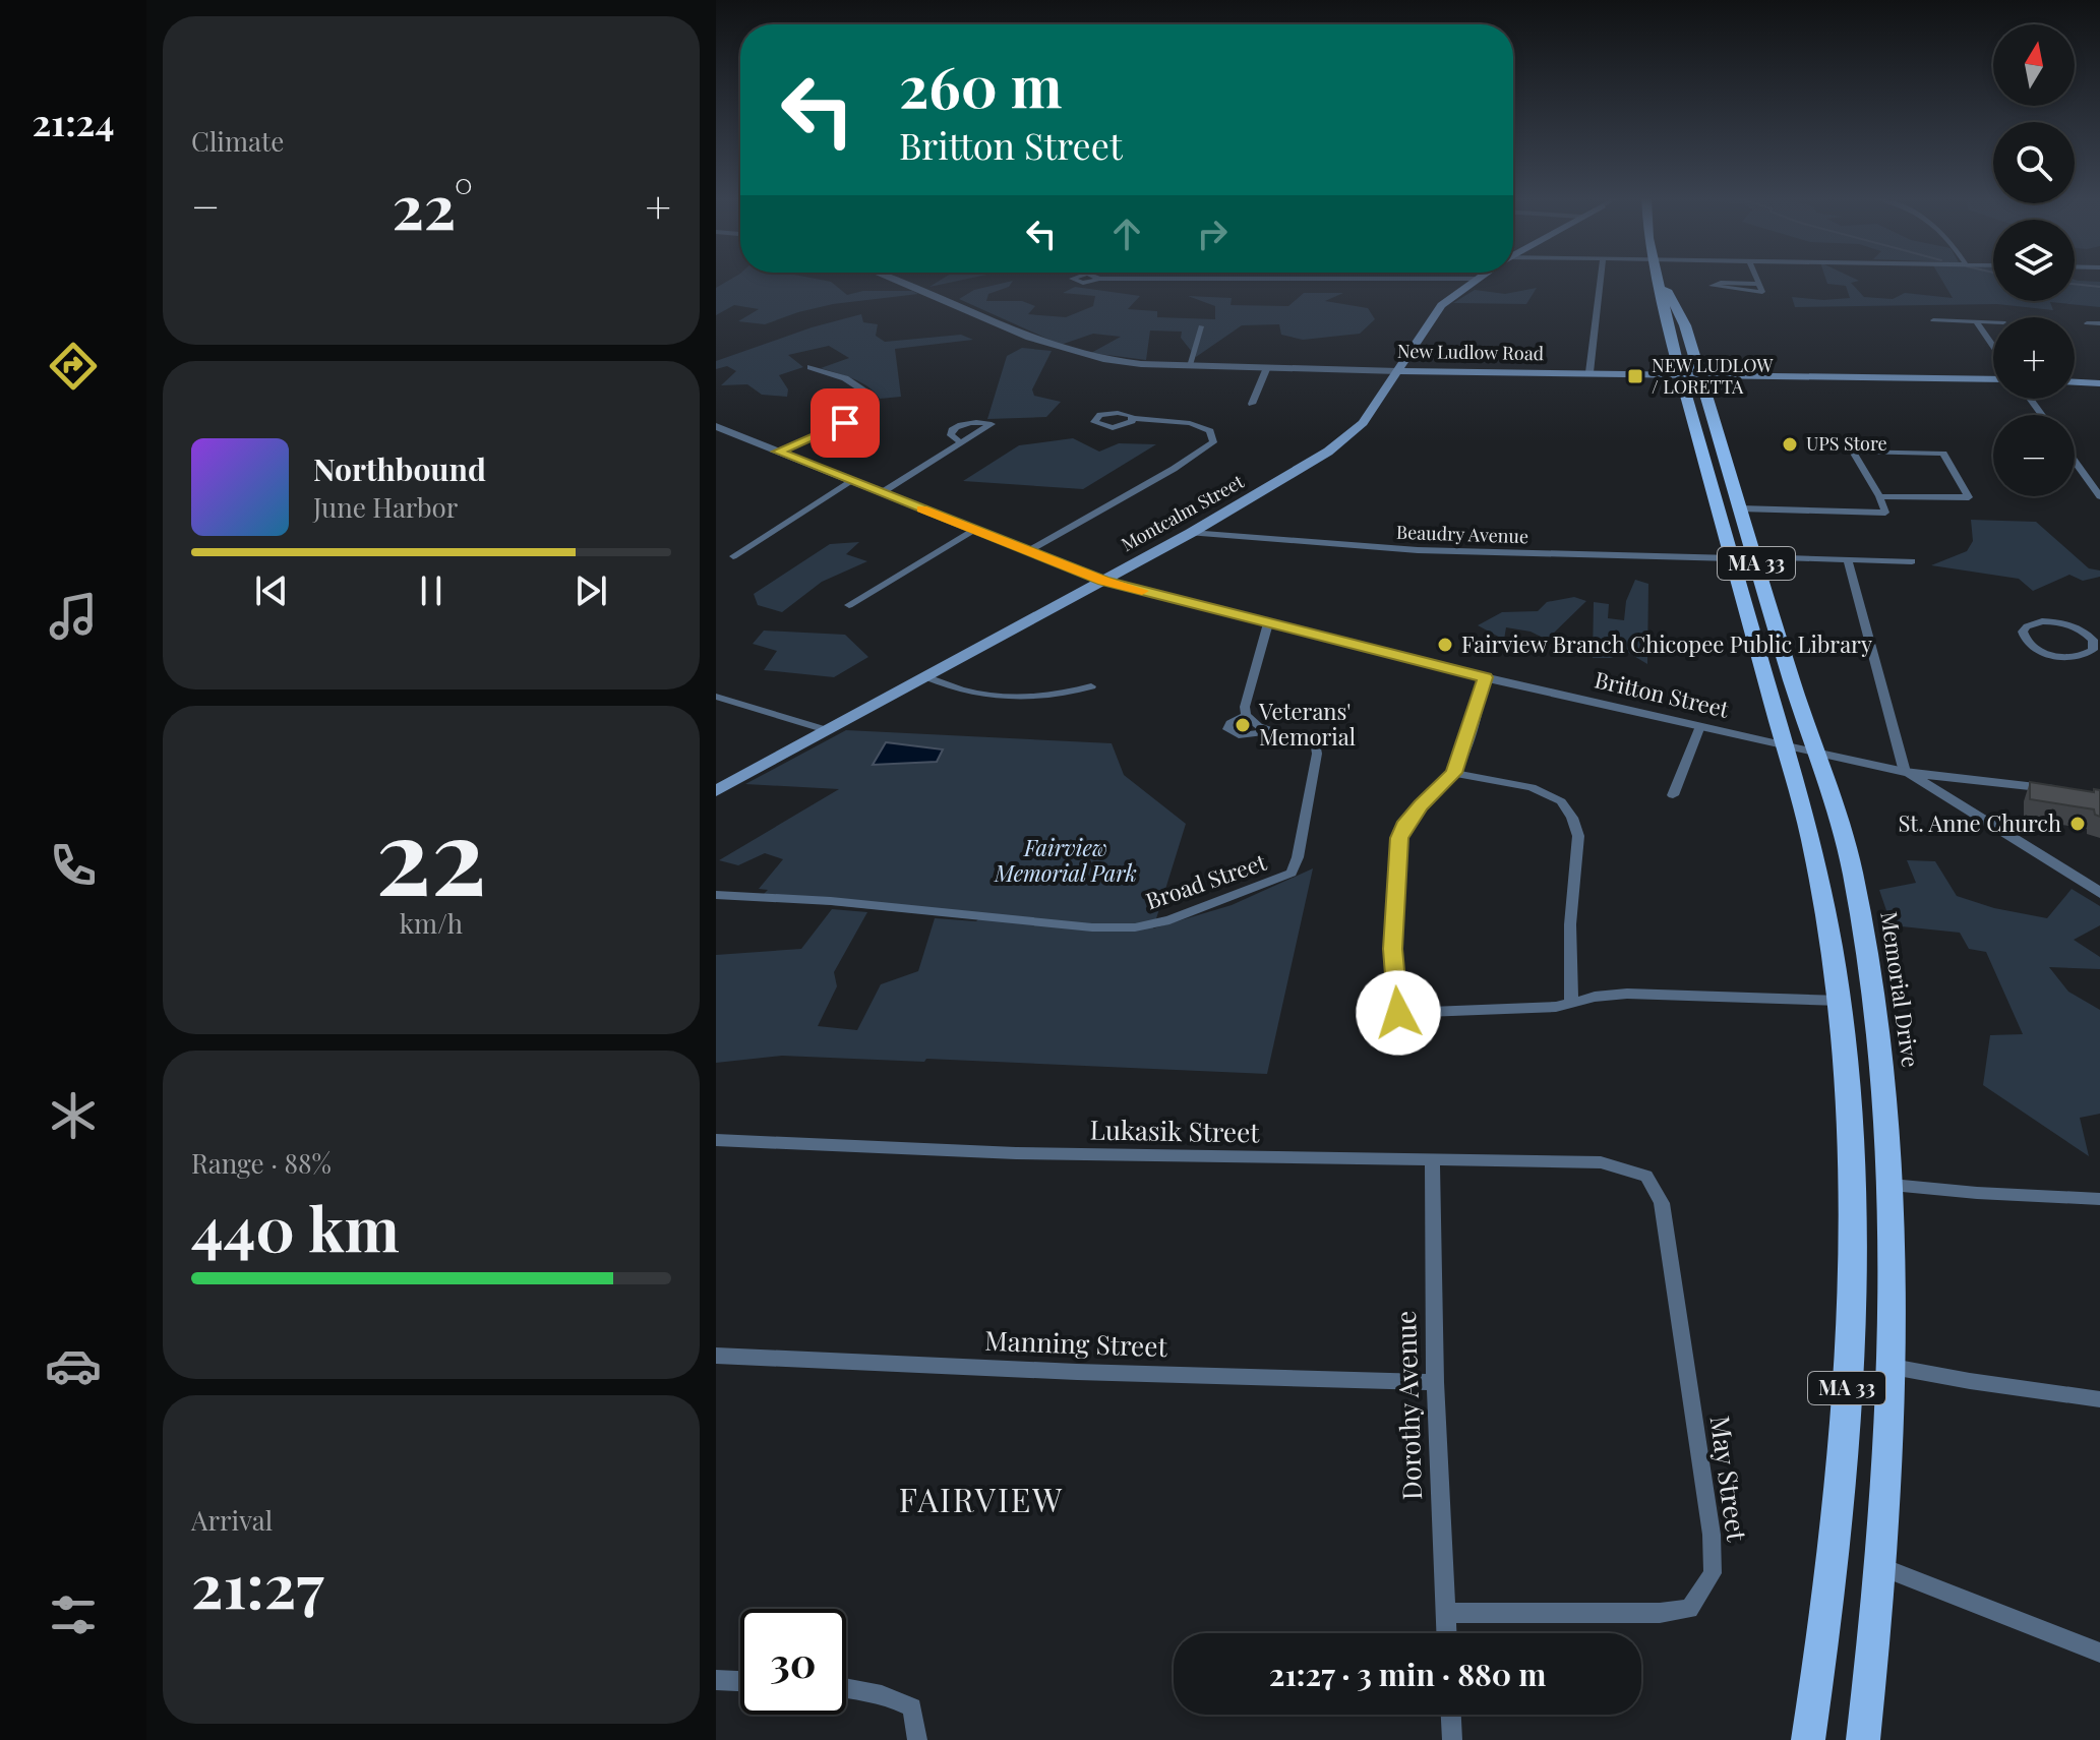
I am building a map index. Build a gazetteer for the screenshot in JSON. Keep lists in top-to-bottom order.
{
  "streets": {
    "main road": [
      "New Ludlow Road",
      "Montcalm Street",
      "MA 33",
      "Memorial Drive"
    ],
    "street": [
      "Beaudry Avenue",
      "Britton Street",
      "Broad Street",
      "Lukasik Street",
      "Manning Street",
      "Dorothy Avenue",
      "May Street"
    ]
  },
  "crossings": [
    ["New Ludlow Road", "Montcalm Street"],
    ["New Ludlow Road", "Memorial Drive"],
    ["Montcalm Street", "Beaudry Avenue"],
    ["Montcalm Street", "Britton Street"],
    ["Beaudry Avenue", "Memorial Drive"],
    ["Britton Street", "Memorial Drive"],
    ["Lukasik Street", "Dorothy Avenue"],
    ["Lukasik Street", "May Street"],
    ["Manning Street", "Dorothy Avenue"],
    ["Dorothy Avenue", "May Street"]
  ],
  "districts": ["FAIRVIEW"],
  "parks": ["Fairview Memorial Park"],
  "places": {
    "transit": ["NEW LUDLOW / LORETTA"],
    "other": [
      "UPS Store",
      "Fairview Branch Chicopee Public Library",
      "Veterans' Memorial",
      "St. Anne Church"
    ]
  },
  "north": "top",
  "page": {
    "tabs": "21:24",
    "tile": [
      "Climate",
      ["22", "km/h"],
      ["Range · 88%", "440 km"],
      ["Arrival", "21:27"]
    ],
    "map_buttons": ["+", "−"],
    "turn": ["260 m", "Britton Street"],
    "heat": ["−", "22°", "+"],
    "song": ["Northbound", "June Harbor"],
    "limit": "30",
    "trip": "21:27 · 3 min · 880 m"
  }
}
